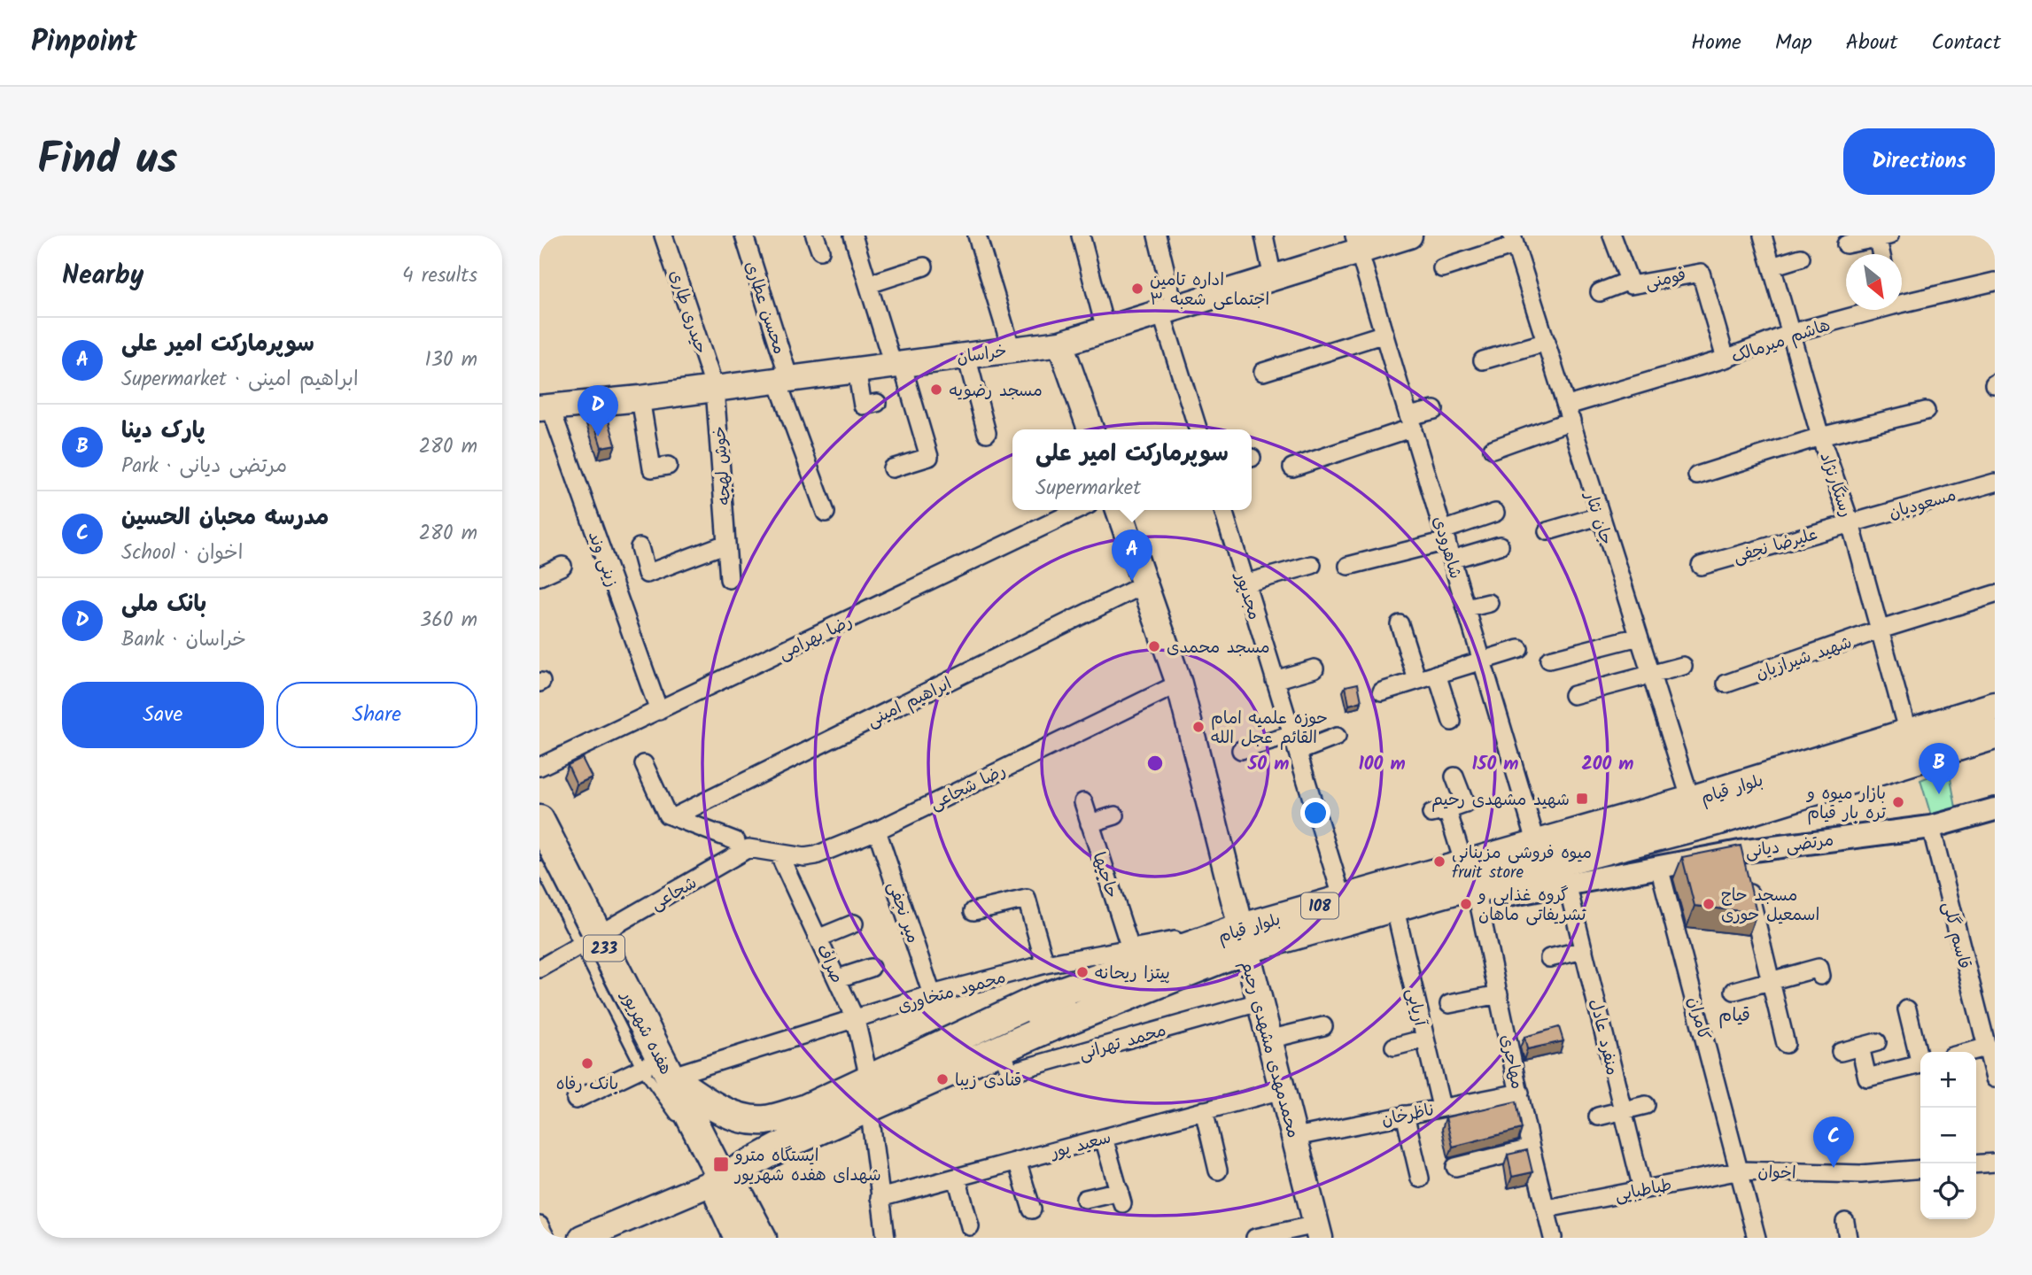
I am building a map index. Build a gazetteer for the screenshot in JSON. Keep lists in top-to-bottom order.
{
  "streets": {
    "main road": [
      "خراسان",
      "بلوار قیام",
      "108",
      "233",
      "هفده شهریور",
      "محمدمهدی مشهدی رحیم"
    ],
    "street": [
      "فومنی",
      "محسن عطاری",
      "حیدری طاری",
      "هاشم میرمالک",
      "خوش لهجه",
      "رستگارنژاد",
      "مسعودیان",
      "جان نثار",
      "علیرضا نجفی",
      "شاهرودی",
      "زینی وند",
      "مجدپور",
      "رضا بهرامی",
      "شهید شیرازیان",
      "ابراهیم امینی",
      "رضا شجاعی",
      "مرتضی دیانی",
      "حاجیها",
      "شجاعی",
      "میر نجفی",
      "قاسم گلی",
      "صراف",
      "محمود متخاوری",
      "آریایی",
      "کامران",
      "منفرد عادل",
      "محمد تهرانی",
      "مهاجری",
      "ناظرخان",
      "سعید پور",
      "اخوان",
      "طباطبایی"
    ]
  },
  "crossings": [
    ["فومنی", "هاشم میرمالک"],
    ["محسن عطاری", "خراسان"],
    ["حیدری طاری", "خراسان"],
    ["حیدری طاری", "خوش لهجه"],
    ["هاشم میرمالک", "رستگارنژاد"],
    ["هاشم میرمالک", "جان نثار"],
    ["خراسان", "خوش لهجه"],
    ["خراسان", "شاهرودی"],
    ["خراسان", "زینی وند"],
    ["رستگارنژاد", "مسعودیان"],
    ["رستگارنژاد", "علیرضا نجفی"],
    ["رستگارنژاد", "شهید شیرازیان"],
    ["رستگارنژاد", "بلوار قیام"],
    ["مسعودیان", "علیرضا نجفی"],
    ["جان نثار", "بلوار قیام"],
    ["شاهرودی", "بلوار قیام"],
    ["زینی وند", "رضا بهرامی"],
    ["مجدپور", "بلوار قیام"],
    ["ابراهیم امینی", "رضا شجاعی"],
    ["ابراهیم امینی", "محمدمهدی مشهدی رحیم"],
    ["رضا شجاعی", "شجاعی"],
    ["رضا شجاعی", "میر نجفی"],
    ["رضا شجاعی", "صراف"],
    ["رضا شجاعی", "محمدمهدی مشهدی رحیم"],
    ["بلوار قیام", "مرتضی دیانی"],
    ["بلوار قیام", "صراف"],
    ["بلوار قیام", "محمود متخاوری"],
    ["بلوار قیام", "آریایی"],
    ["بلوار قیام", "هفده شهریور"],
    ["بلوار قیام", "محمد تهرانی"],
    ["بلوار قیام", "محمدمهدی مشهدی رحیم"],
    ["بلوار قیام", "مهاجری"],
    ["مرتضی دیانی", "قاسم گلی"],
    ["مرتضی دیانی", "کامران"],
    ["مرتضی دیانی", "منفرد عادل"],
    ["مرتضی دیانی", "مهاجری"],
    ["حاجیها", "محمود متخاوری"],
    ["شجاعی", "هفده شهریور"],
    ["میر نجفی", "محمود متخاوری"],
    ["صراف", "محمود متخاوری"],
    ["محمود متخاوری", "هفده شهریور"],
    ["محمود متخاوری", "محمدمهدی مشهدی رحیم"],
    ["آریایی", "ناظرخان"],
    ["کامران", "اخوان"],
    ["کامران", "طباطبایی"],
    ["منفرد عادل", "طباطبایی"],
    ["محمد تهرانی", "محمدمهدی مشهدی رحیم"],
    ["محمدمهدی مشهدی رحیم", "ناظرخان"],
    ["محمدمهدی مشهدی رحیم", "سعید پور"],
    ["مهاجری", "ناظرخان"],
    ["مهاجری", "طباطبایی"],
    ["اخوان", "طباطبایی"]
  ],
  "districts": ["قیام"],
  "places": {
    "other": [
      "اداره تامین اجتماعی شعبه ۳",
      "مسجد رضویه",
      "مسجد محمدی",
      "حوزه علمیه امام القائم عجل الله",
      "بازار میوه و تره بار قیام",
      "میوه فروشی مزینانی fruit store",
      "گروه غذایی و تشریفاتی ماهان",
      "مسجد حاج اسمعیل حوری",
      "پیتزا ریحانه",
      "بانک رفاه",
      "قنادی زیبا"
    ],
    "transit": ["شهید مشهدی رحیم", "ایستگاه مترو شهدای هفده شهریور"]
  },
  "north": "bottom right",
  "page": {
    "header": "Pinpoint",
    "nav": [
      "Home",
      "Map",
      "About",
      "Contact"
    ],
    "title": "Find us",
    "buttons": [
      "Directions",
      ["Save", "Share"]
    ],
    "heading": ["Nearby", "4 results"],
    "list": [
      {
        "mark": "A",
        "name": "سوپرمارکت امیر علی",
        "note": "Supermarket · ابراهیم امینی",
        "value": "130 m"
      },
      {
        "mark": "B",
        "name": "پارک دینا",
        "note": "Park · مرتضی دیانی",
        "value": "280 m"
      },
      {
        "mark": "C",
        "name": "مدرسه محبان الحسین",
        "note": "School · اخوان",
        "value": "280 m"
      },
      {
        "mark": "D",
        "name": "بانک ملی",
        "note": "Bank · خراسان",
        "value": "360 m"
      }
    ],
    "pins": [
      "D",
      "A",
      "B",
      "C"
    ],
    "popup": ["سوپرمارکت امیر علی", "Supermarket"],
    "map_buttons": ["+", "−"]
  },
  "rings": [
    "50 m",
    "100 m",
    "150 m",
    "200 m"
  ]
}
